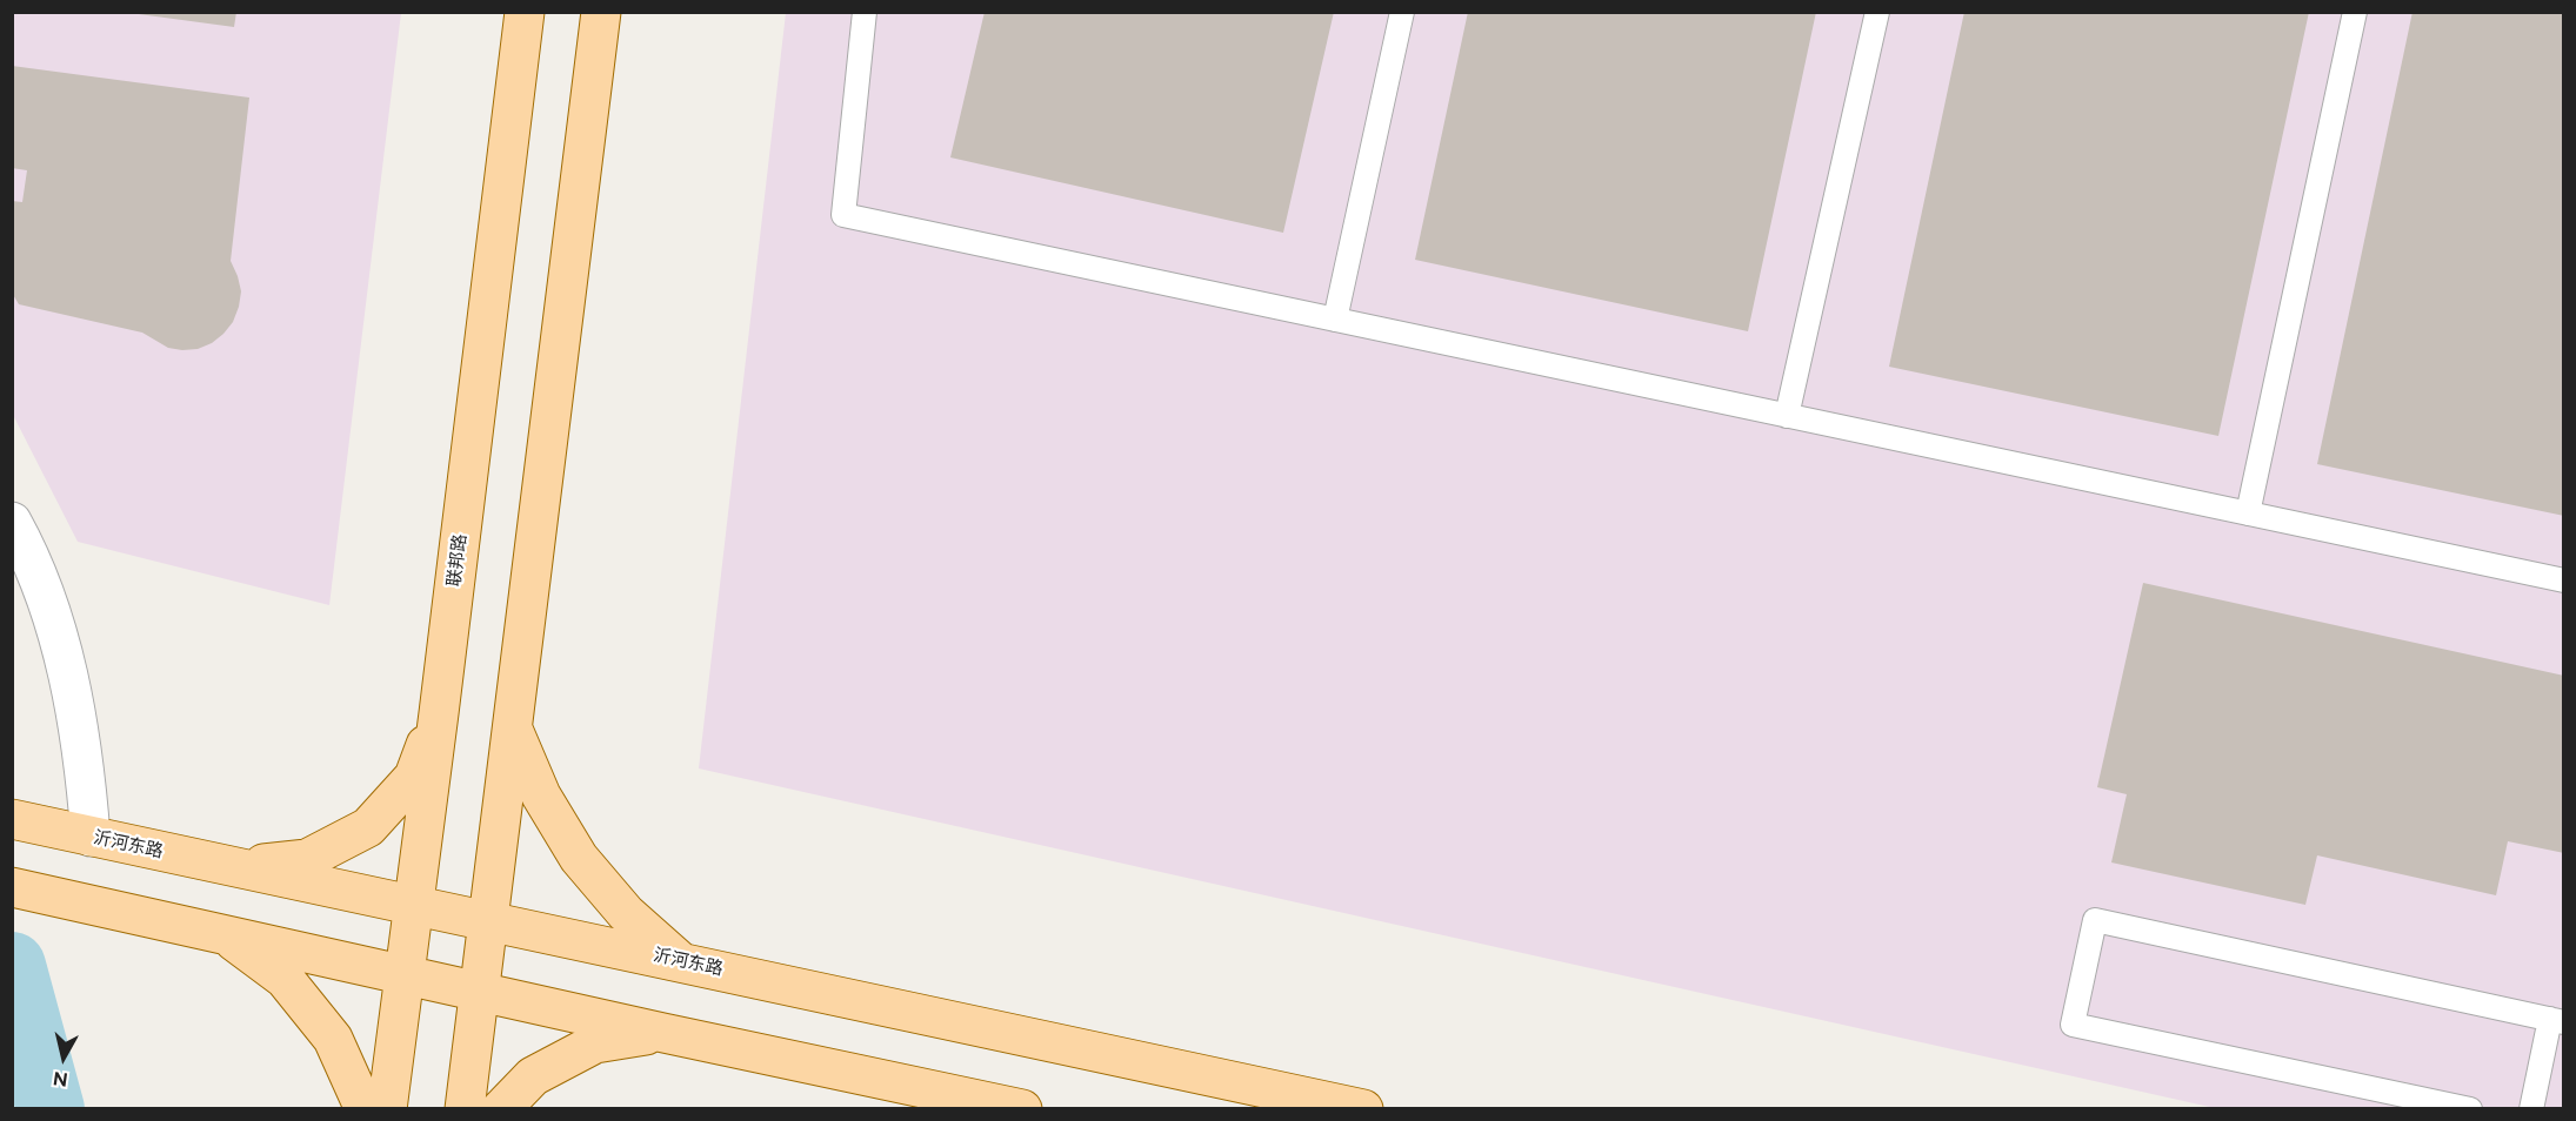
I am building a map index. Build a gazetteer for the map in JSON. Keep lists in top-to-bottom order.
{
  "streets": {
    "main road": ["联邦路", "沂河东路"]
  },
  "crossings": [
    ["联邦路", "沂河东路"]
  ],
  "north": "bottom"
}
